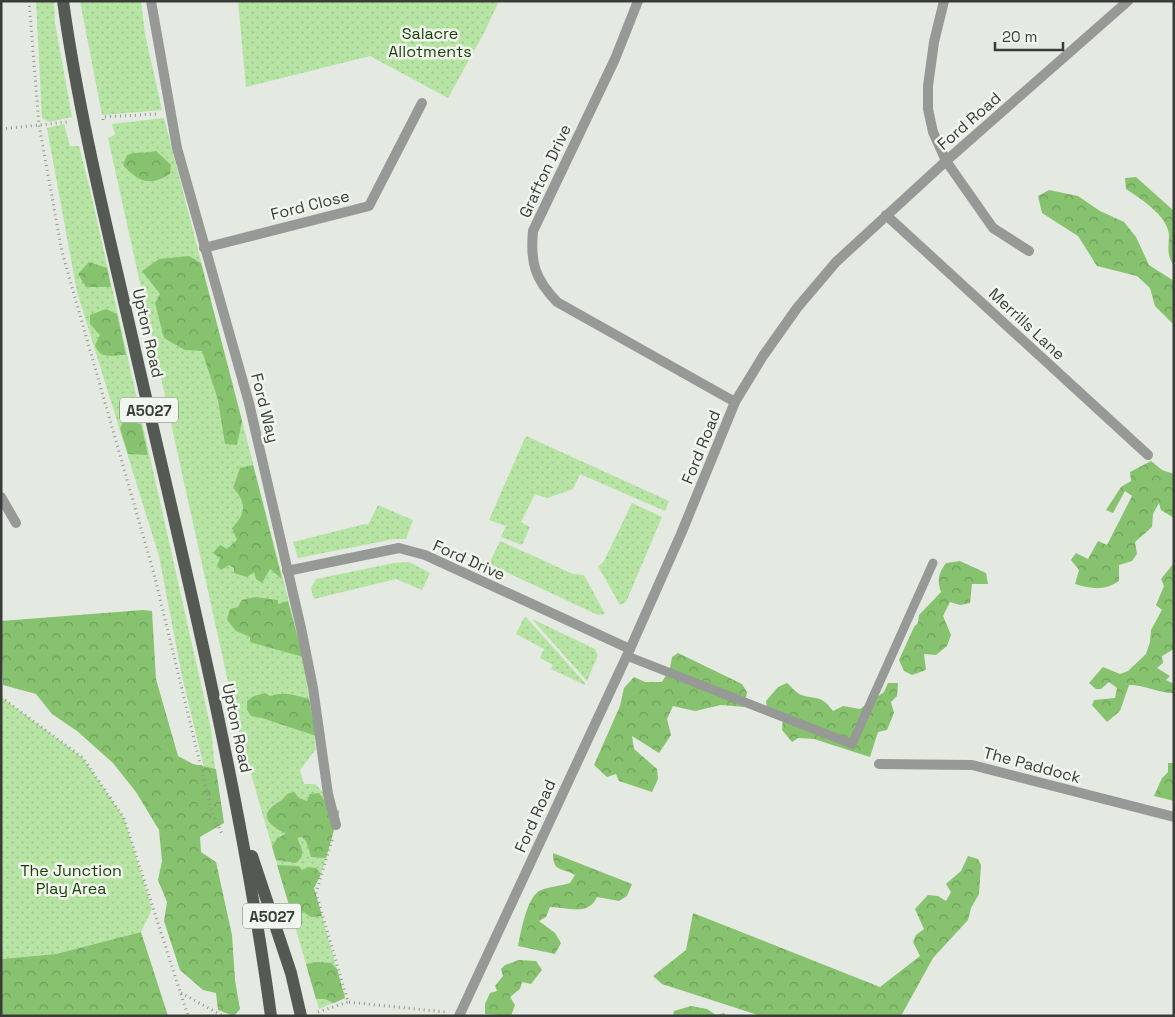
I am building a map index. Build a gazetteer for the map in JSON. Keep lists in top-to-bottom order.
{
  "streets": {
    "main road": ["Upton Road", "A5027"],
    "street": [
      "Ford Road",
      "Grafton Drive",
      "Ford Close",
      "Merrills Lane",
      "Ford Way",
      "Ford Drive",
      "The Paddock"
    ]
  },
  "crossings": [
    ["Ford Road", "Grafton Drive"],
    ["Ford Road", "Merrills Lane"],
    ["Ford Road", "Ford Drive"],
    ["Ford Close", "Ford Way"],
    ["Ford Way", "Ford Drive"]
  ],
  "parks": ["Salacre Allotments", "The Junction Play Area"],
  "scale_bar": "20 m"
}
